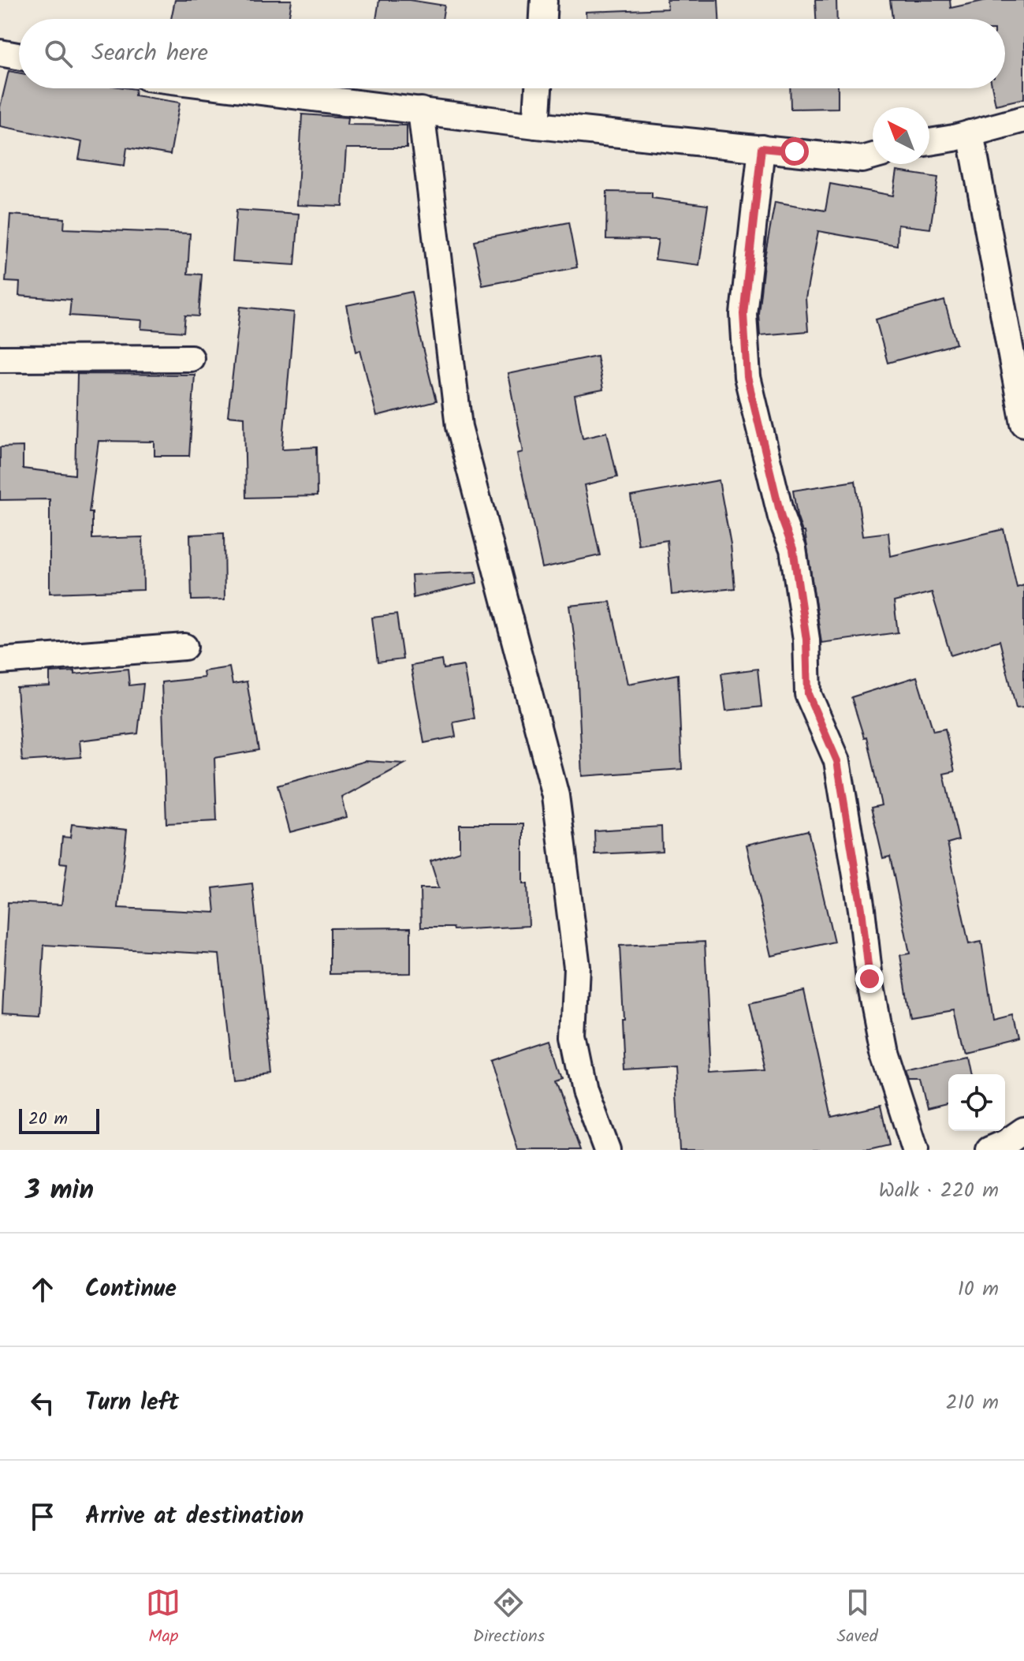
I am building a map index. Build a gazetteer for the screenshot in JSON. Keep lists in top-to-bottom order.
{
  "scale_bar": "20 m",
  "north": "top left",
  "page": {
    "search": "Search here",
    "scale": "20 m",
    "heading": ["3 min", "Walk · 220 m"],
    "list": [
      ["Continue", "10 m"],
      ["Turn left", "210 m"],
      "Arrive at destination"
    ],
    "nav": ["Map", "Directions", "Saved"]
  }
}
